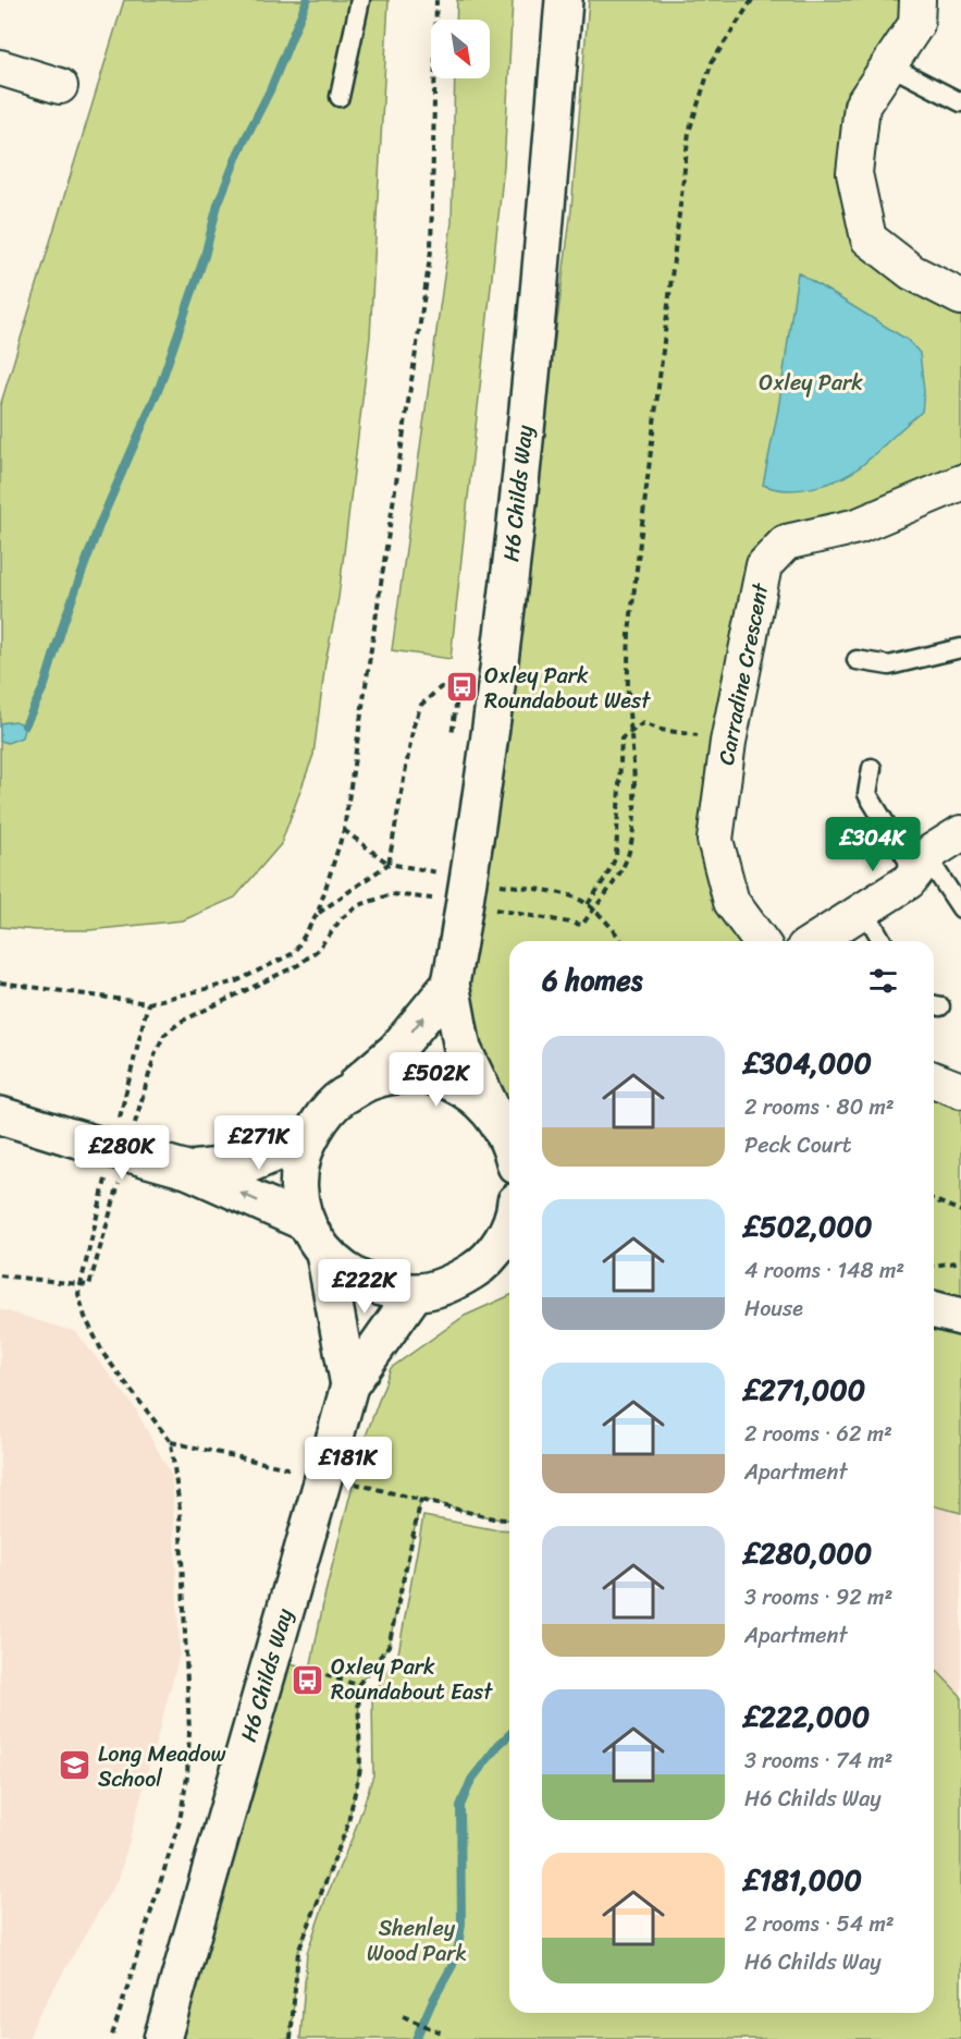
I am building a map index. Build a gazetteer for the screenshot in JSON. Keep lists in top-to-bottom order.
{
  "streets": {
    "street": ["H6 Childs Way", "Carradine Crescent"]
  },
  "parks": ["Oxley Park", "Shenley Wood Park"],
  "places": {
    "bus stop": ["Oxley Park Roundabout West", "Oxley Park Roundabout East"],
    "school or university": ["Long Meadow School"]
  },
  "north": "bottom right",
  "page": {
    "price": [
      "£304K",
      "£502K",
      "£271K",
      "£280K",
      "£222K",
      "£181K"
    ],
    "heading": "6 homes",
    "list": [
      {
        "name": "£304,000",
        "note": "2 rooms · 80 m² · Peck Court"
      },
      {
        "name": "£502,000",
        "note": "4 rooms · 148 m² · House"
      },
      {
        "name": "£271,000",
        "note": "2 rooms · 62 m² · Apartment"
      },
      {
        "name": "£280,000",
        "note": "3 rooms · 92 m² · Apartment"
      },
      {
        "name": "£222,000",
        "note": "3 rooms · 74 m² · H6 Childs Way"
      },
      {
        "name": "£181,000",
        "note": "2 rooms · 54 m² · H6 Childs Way"
      }
    ]
  }
}
